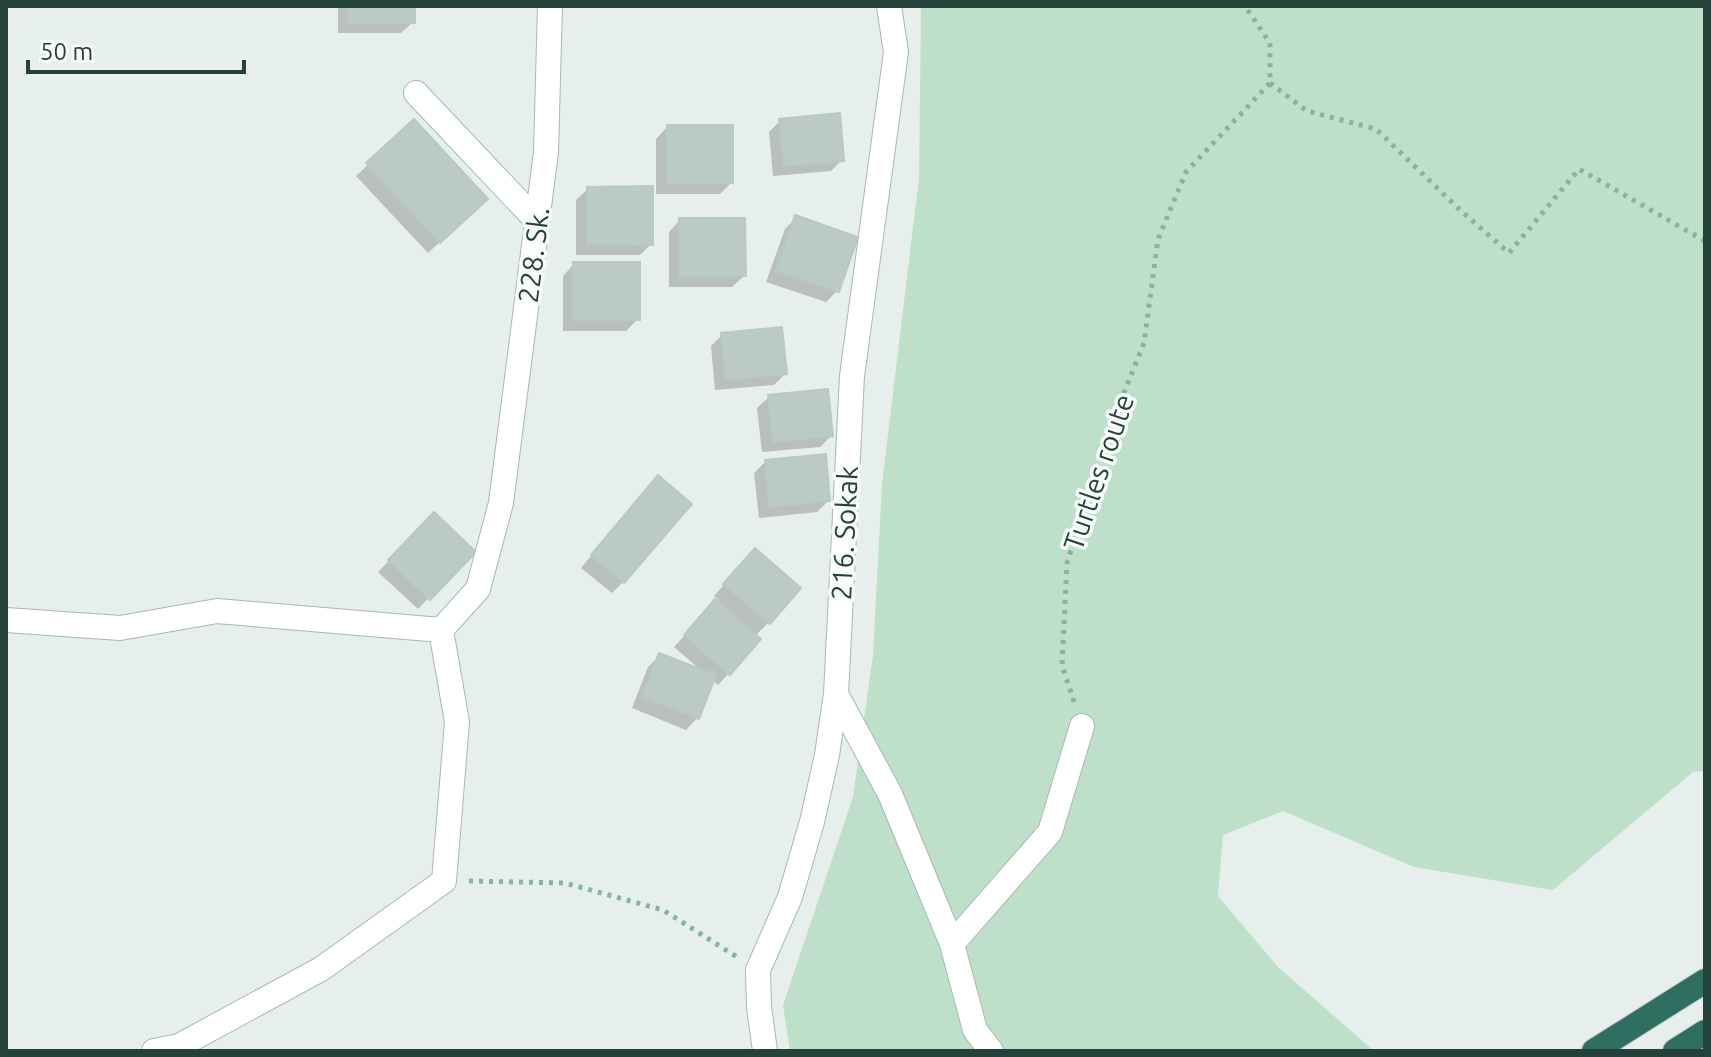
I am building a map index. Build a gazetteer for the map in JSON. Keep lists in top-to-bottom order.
{
  "streets": {
    "street": ["228. Sk.", "216. Sokak"],
    "path": ["Turtles route"]
  },
  "scale_bar": "50 m"
}
